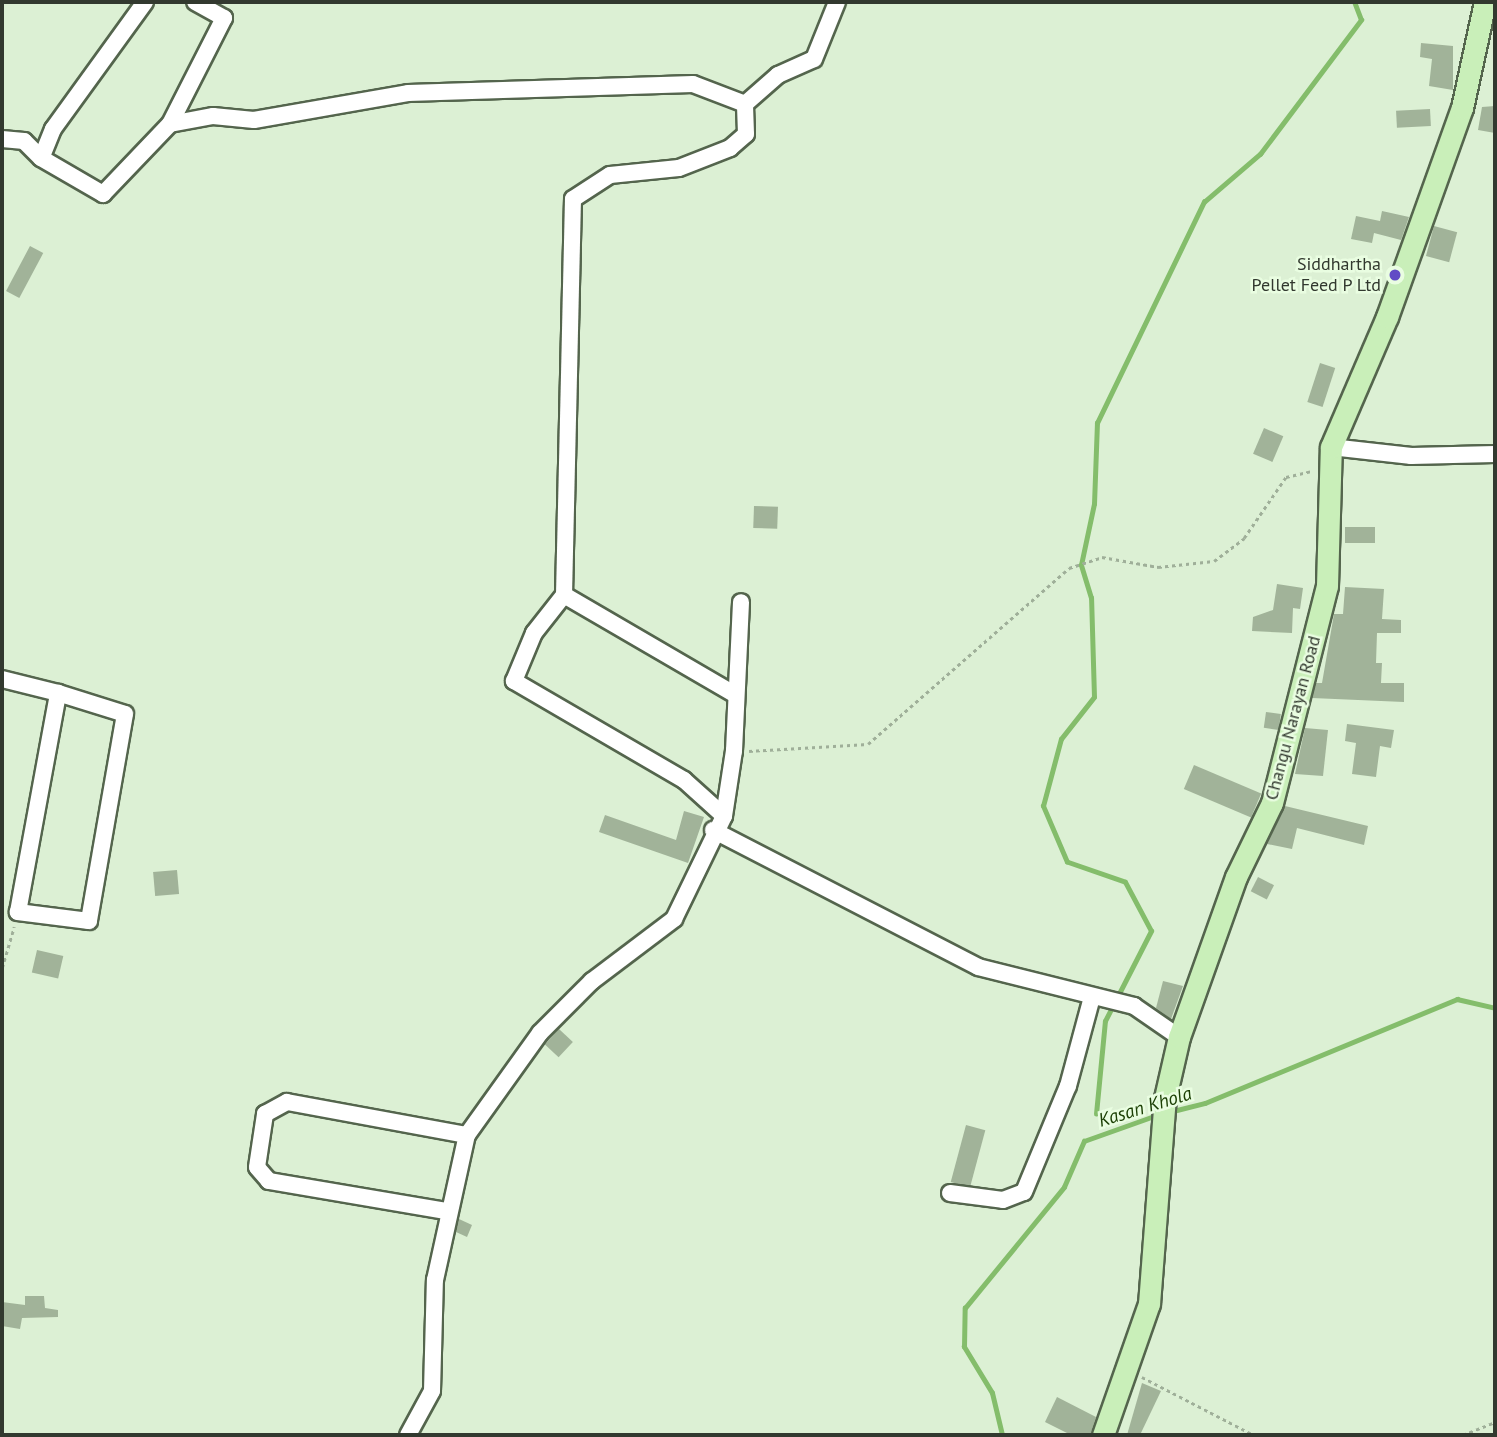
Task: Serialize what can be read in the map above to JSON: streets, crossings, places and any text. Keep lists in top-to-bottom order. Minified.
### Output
{"streets":{"main road":["Changu Narayan Road"]},"water":["Kasan Khola"],"places":["Siddhartha Pellet Feed P Ltd"]}
